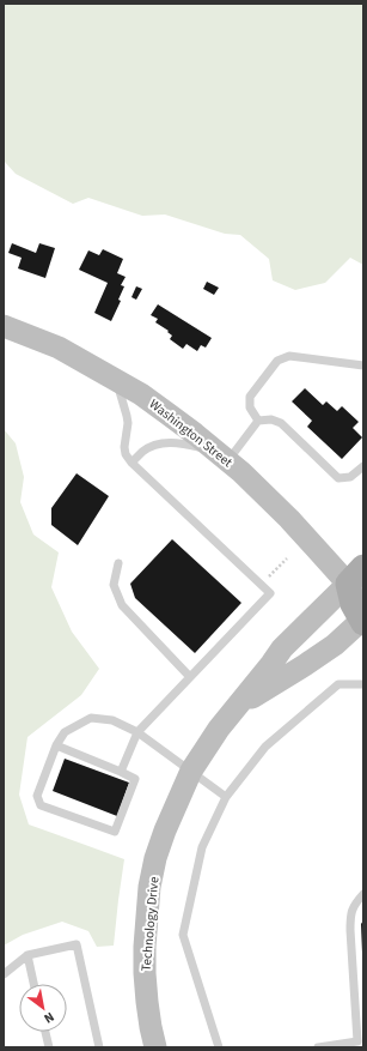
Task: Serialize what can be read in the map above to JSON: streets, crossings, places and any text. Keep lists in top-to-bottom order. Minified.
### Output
{"streets":{"main road":["Washington Street"],"street":["Technology Drive"]},"crossings":[["Washington Street","Technology Drive"]],"north":"bottom right"}
